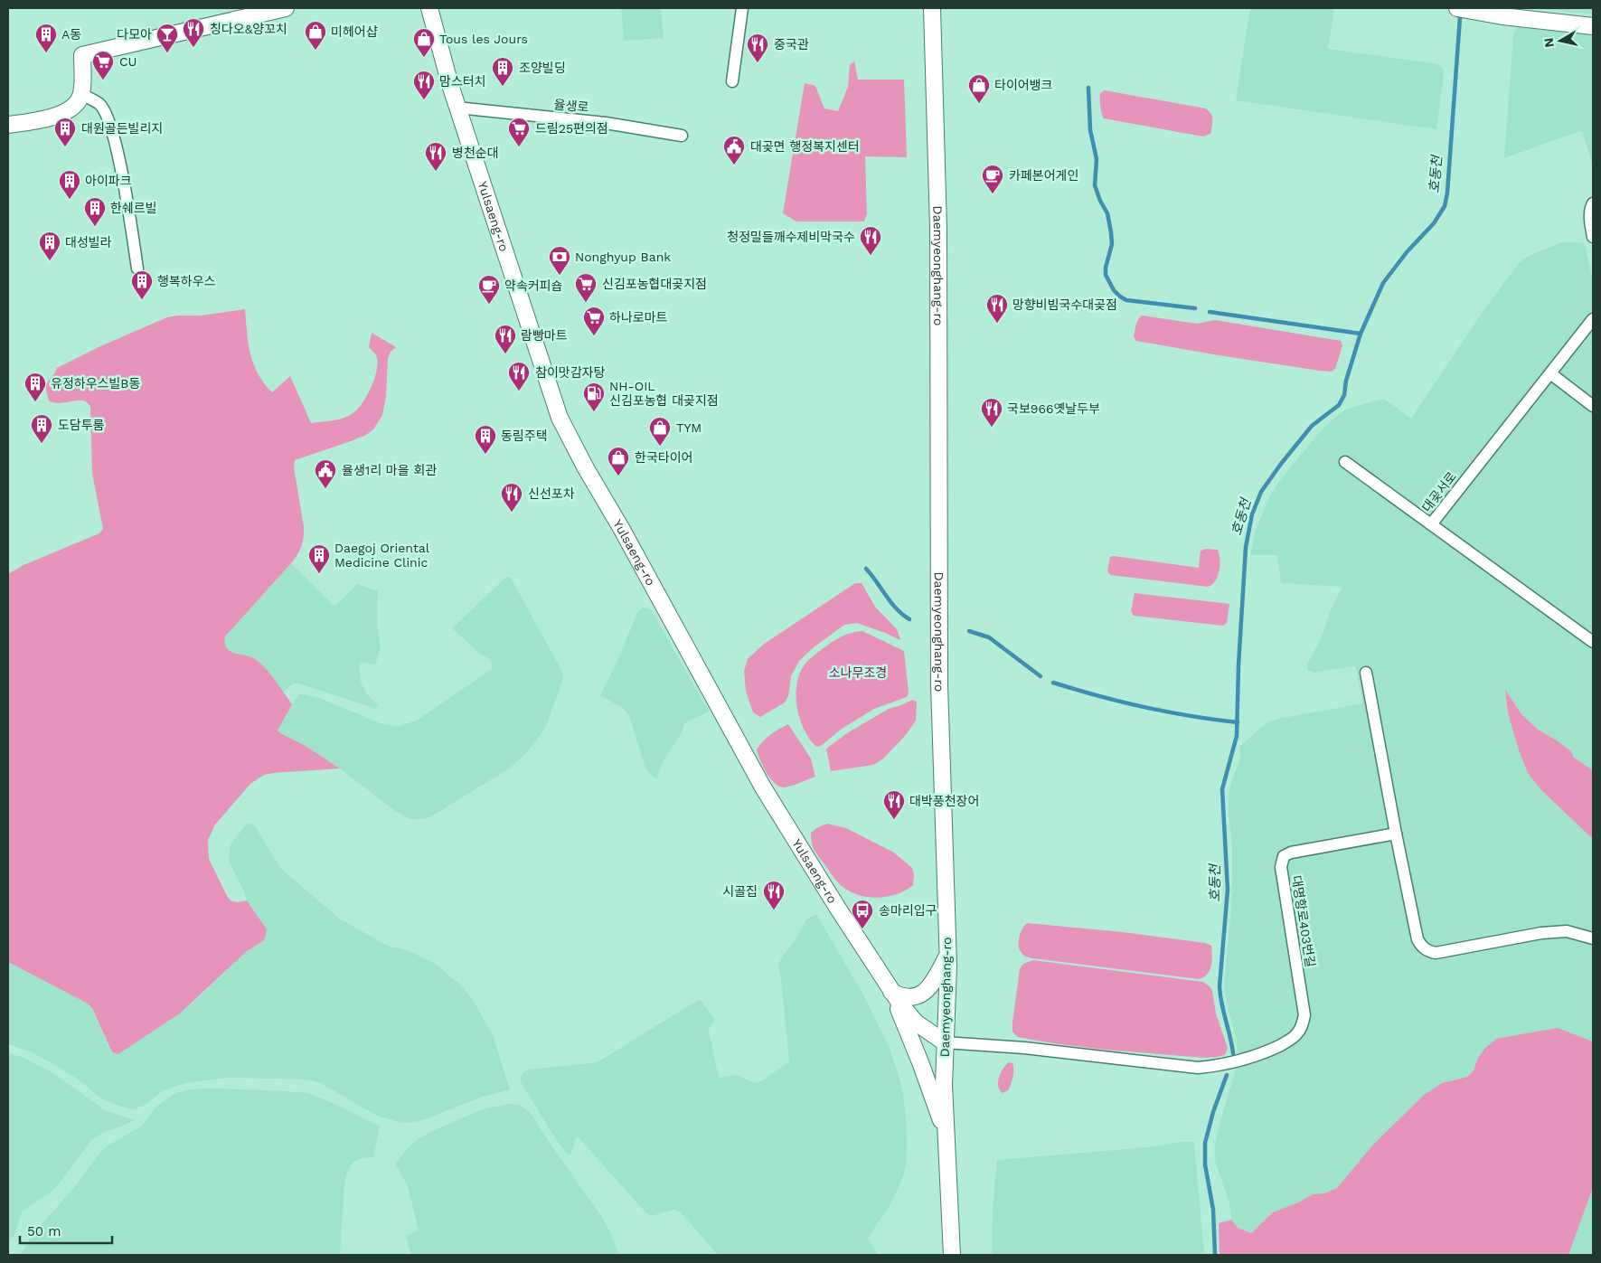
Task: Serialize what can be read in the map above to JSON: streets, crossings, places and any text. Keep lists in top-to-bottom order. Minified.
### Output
{"streets":{"street":["율생로","Yulsaeng-ro","Daemyeonghang-ro","대곶서로","대명항로403번길"]},"crossings":[["율생로","Yulsaeng-ro"],["Yulsaeng-ro","Daemyeonghang-ro"],["Yulsaeng-ro","대명항로403번길"],["Daemyeonghang-ro","대명항로403번길"]],"water":["호동천"],"parks":["소나무조경"],"places":{"restaurant":["칭다오&양꼬치","중국관","맘스터치","병천순대","청정밀들깨수제비막국수","망향비빔국수대곶점","람빵마트","참이맛감자탕","국보966옛날두부","신선포차","대박풍천장어","시골집"],"shop":["미헤어샵","Tous les Jours","타이어뱅크","TYM","한국타이어"],"building":["A동","조양빌딩","대원골든빌리지","아이파크","한쉐르빌","대성빌라","행복하우스","유정하우스빌B동","도담투룸","동림주택","Daegoj Oriental Medicine Clinic"],"bar":["다모아"],"supermarket":["CU","드림25편의점","신김포농협대곶지점","하나로마트"],"public building":["대곶면 행정복지센터","율생1리 마을 회관"],"cafe":["카페본어게인","약속커피숍"],"bank":["Nonghyup Bank"],"fuel station":["NH-OIL 신김포농협 대곶지점"],"bus stop":["송마리입구"]},"scale_bar":"50 m","north":"left"}
